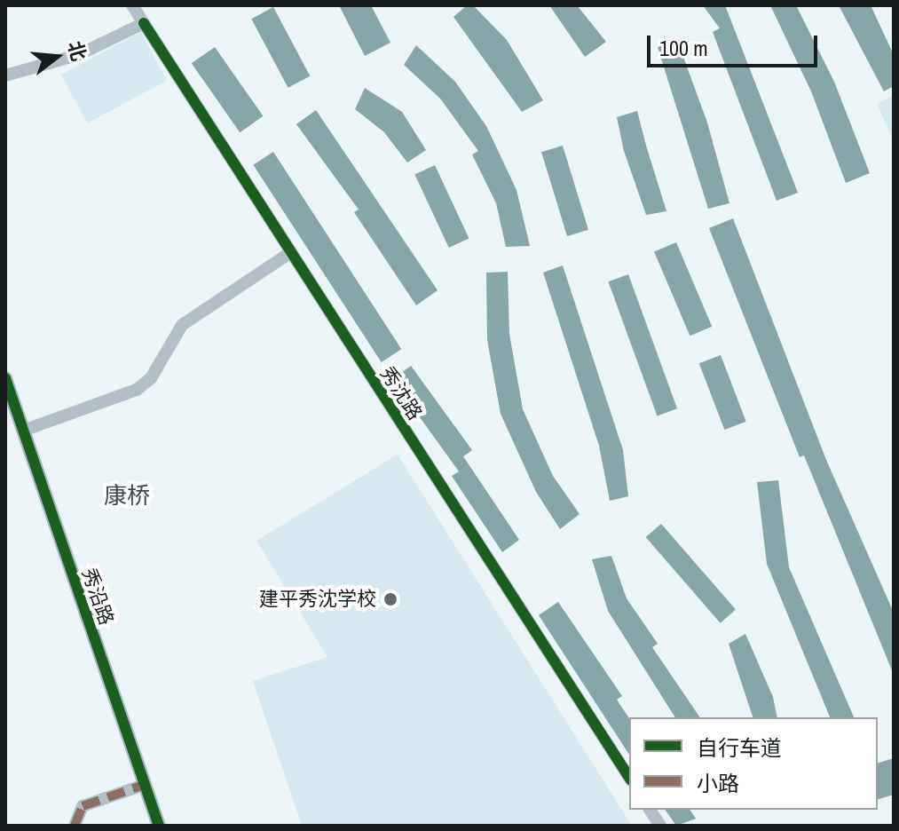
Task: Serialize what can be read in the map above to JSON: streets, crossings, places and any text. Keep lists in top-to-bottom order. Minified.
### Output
{"streets":{"main road":["秀沿路"],"street":["秀沈路"]},"districts":["康桥"],"places":["建平秀沈学校"],"legend":["自行车道","小路"],"scale_bar":"100 m","north":"right"}
